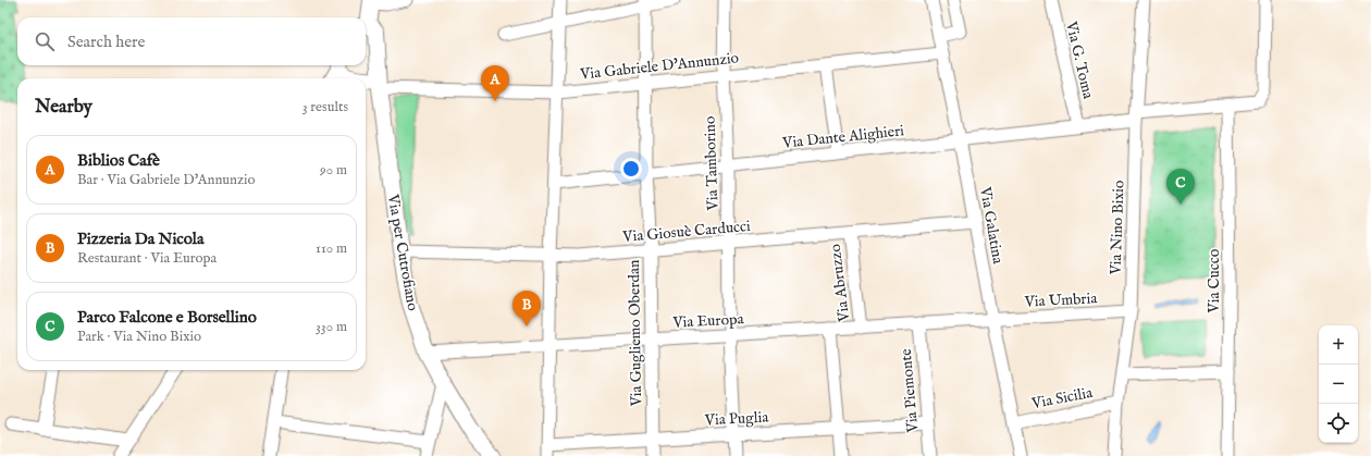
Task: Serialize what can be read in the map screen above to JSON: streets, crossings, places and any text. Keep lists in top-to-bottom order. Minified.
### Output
{"streets":{"main road":["Via per Cutrofiano"],"street":["Via G. Toma","Via Gabriele D'Annunzio","Via Dante Alighieri","Via Tamborino","Via Galatina","Via Nino Bixio","Via Giosuè Carducci","Via Cucco","Via Abruzzo","Via Umbria","Via Europa","Via Gugliemo Oberdan","Via Piemonte","Via Sicilia","Via Puglia"]},"crossings":[["Via G. Toma","Via Dante Alighieri"],["Via Gabriele D'Annunzio","Via Tamborino"],["Via Gabriele D'Annunzio","Via Galatina"],["Via Gabriele D'Annunzio","Via per Cutrofiano"],["Via Gabriele D'Annunzio","Via Gugliemo Oberdan"],["Via Dante Alighieri","Via Tamborino"],["Via Dante Alighieri","Via Galatina"],["Via Dante Alighieri","Via Nino Bixio"],["Via Dante Alighieri","Via Cucco"],["Via Dante Alighieri","Via Gugliemo Oberdan"],["Via Tamborino","Via Giosuè Carducci"],["Via Tamborino","Via Europa"],["Via Tamborino","Via Puglia"],["Via Galatina","Via Giosuè Carducci"],["Via Galatina","Via Umbria"],["Via Galatina","Via Europa"],["Via Galatina","Via Sicilia"],["Via Nino Bixio","Via Umbria"],["Via Nino Bixio","Via Sicilia"],["Via Giosuè Carducci","Via per Cutrofiano"],["Via Giosuè Carducci","Via Abruzzo"],["Via Giosuè Carducci","Via Gugliemo Oberdan"],["Via per Cutrofiano","Via Europa"],["Via Abruzzo","Via Europa"],["Via Umbria","Via Europa"],["Via Europa","Via Gugliemo Oberdan"],["Via Europa","Via Piemonte"],["Via Gugliemo Oberdan","Via Puglia"],["Via Piemonte","Via Puglia"]],"page":{"search":"Search here","pins":["A","C","B"],"heading":["Nearby","3 results"],"list":[{"mark":"A","name":"Biblios Cafè","note":"Bar · Via Gabriele D'Annunzio","value":"90 m"},{"mark":"B","name":"Pizzeria Da Nicola","note":"Restaurant · Via Europa","value":"110 m"},{"mark":"C","name":"Parco Falcone e Borsellino","note":"Park · Via Nino Bixio","value":"330 m"}],"map_buttons":["+","−"]}}
